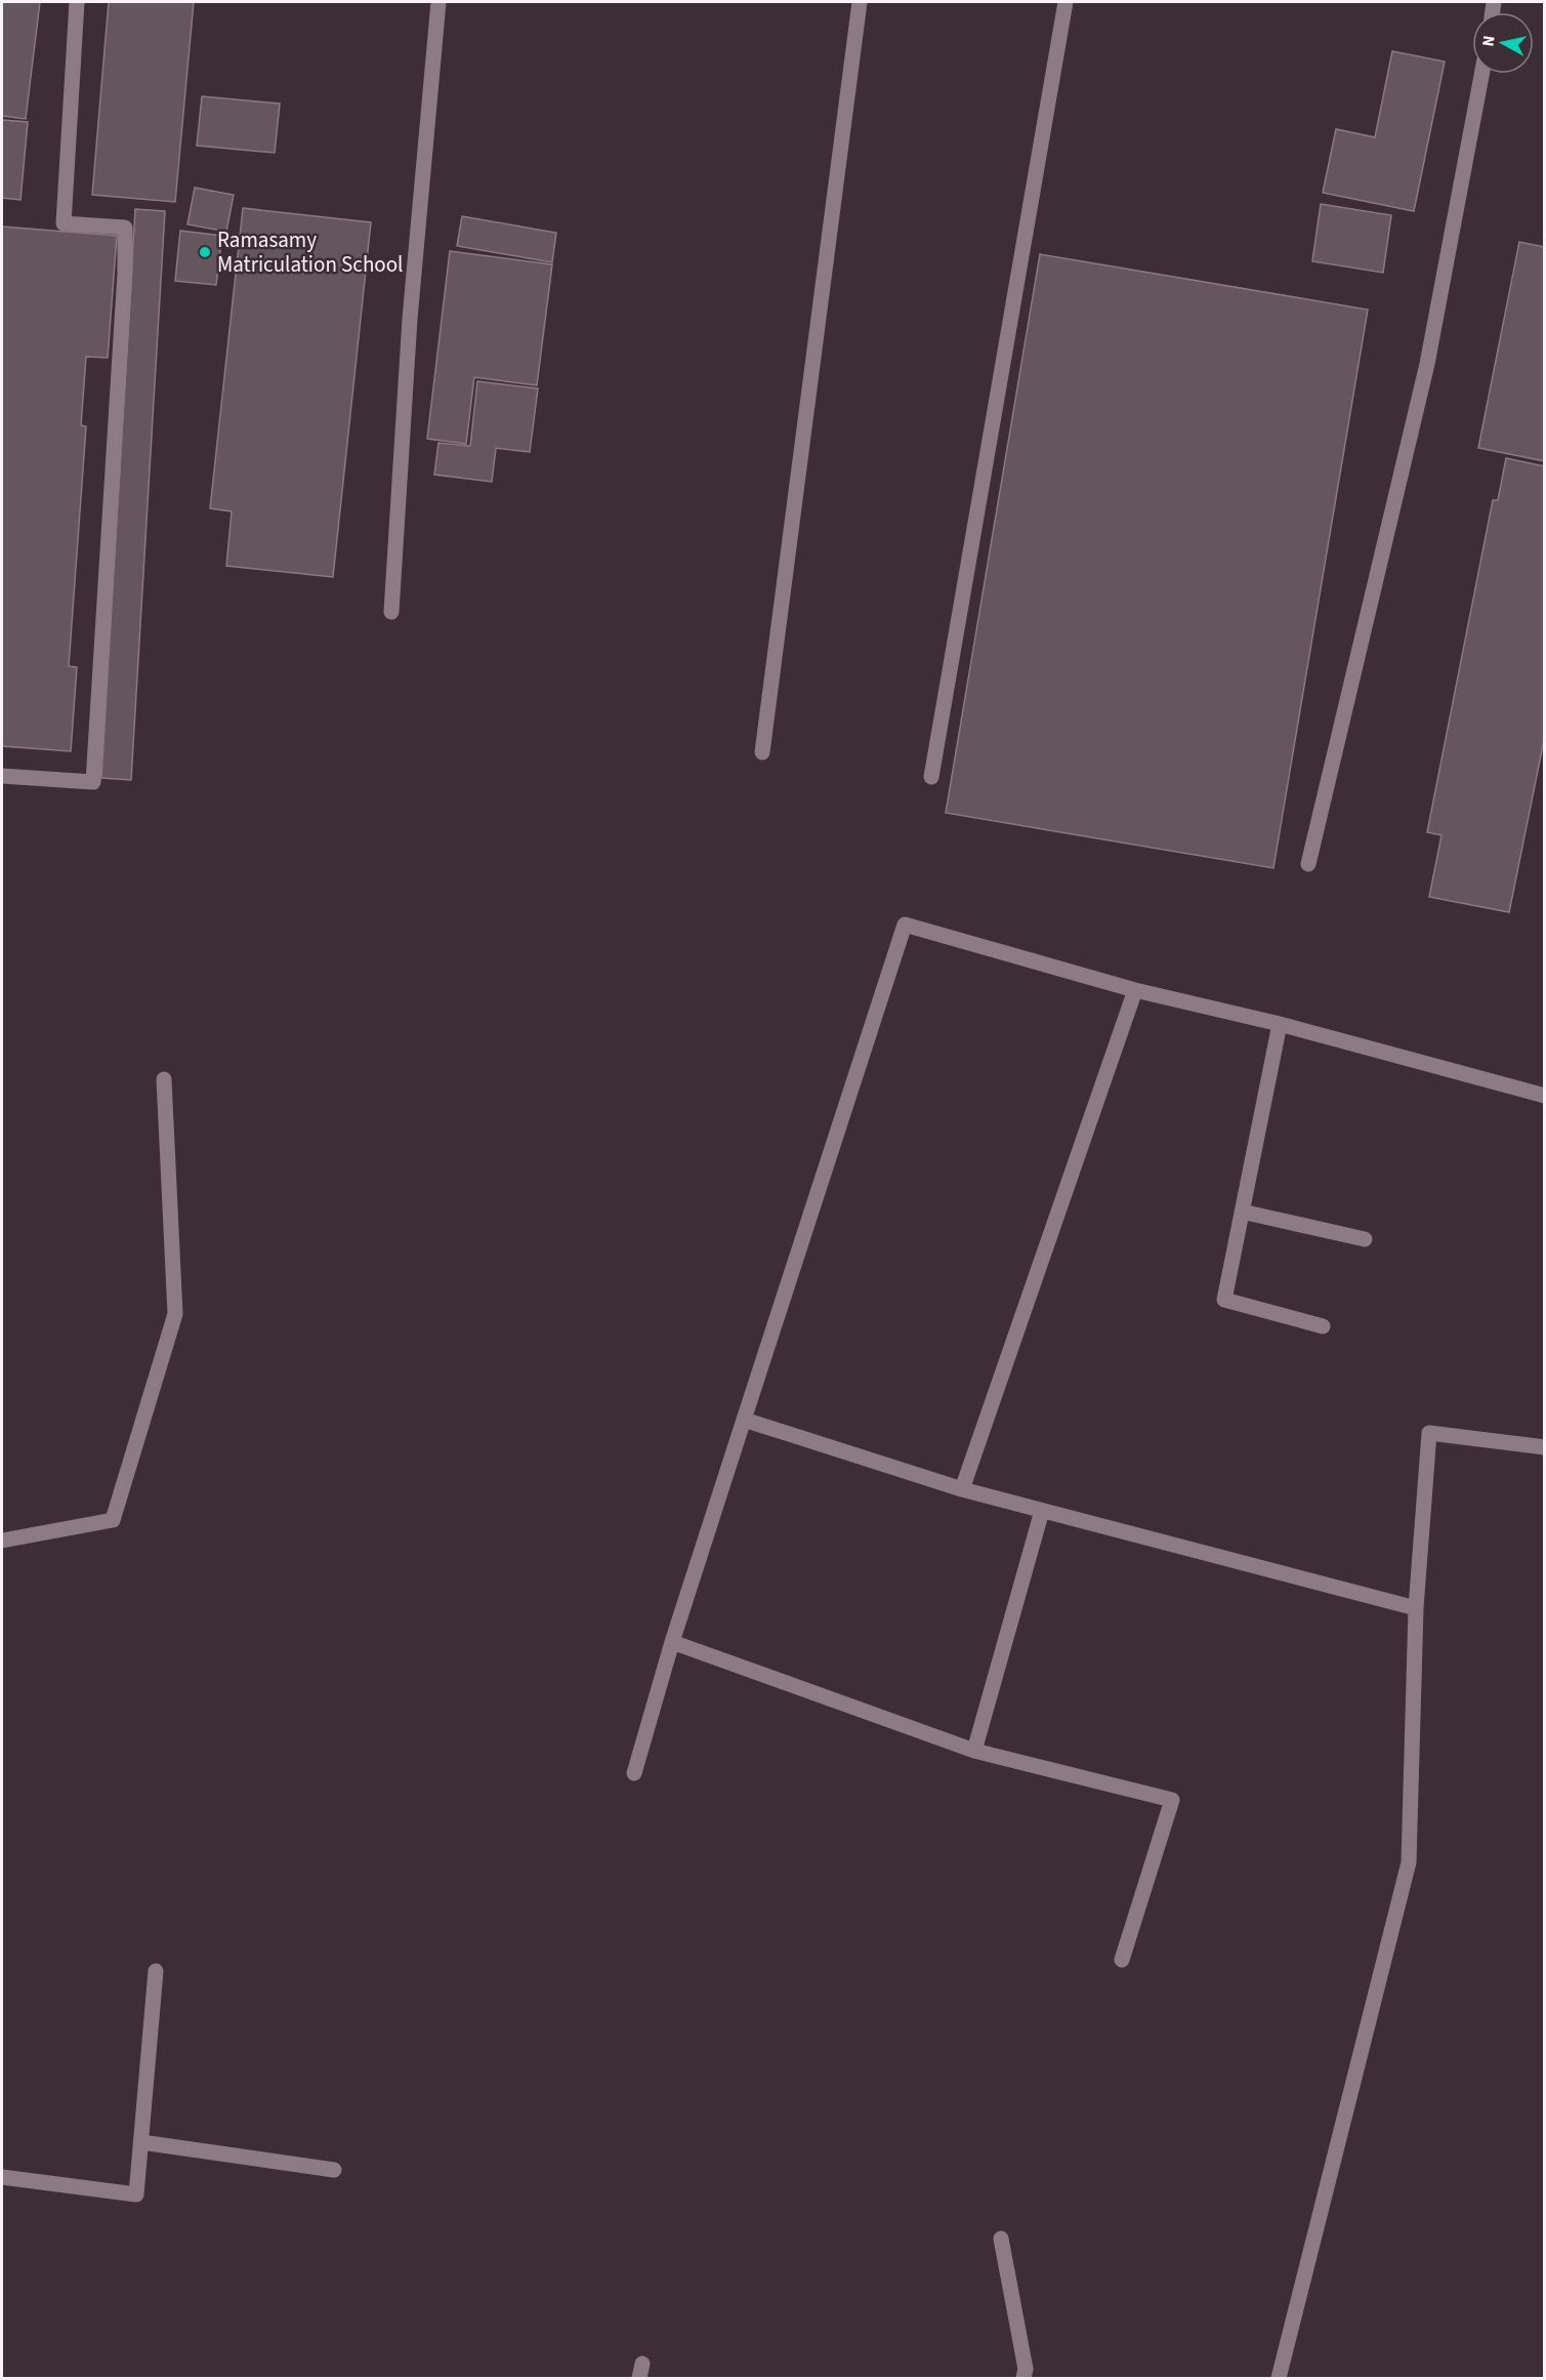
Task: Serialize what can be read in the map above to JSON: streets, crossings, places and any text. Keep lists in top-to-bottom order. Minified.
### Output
{"places":["Ramasamy Matriculation School"],"north":"left"}
